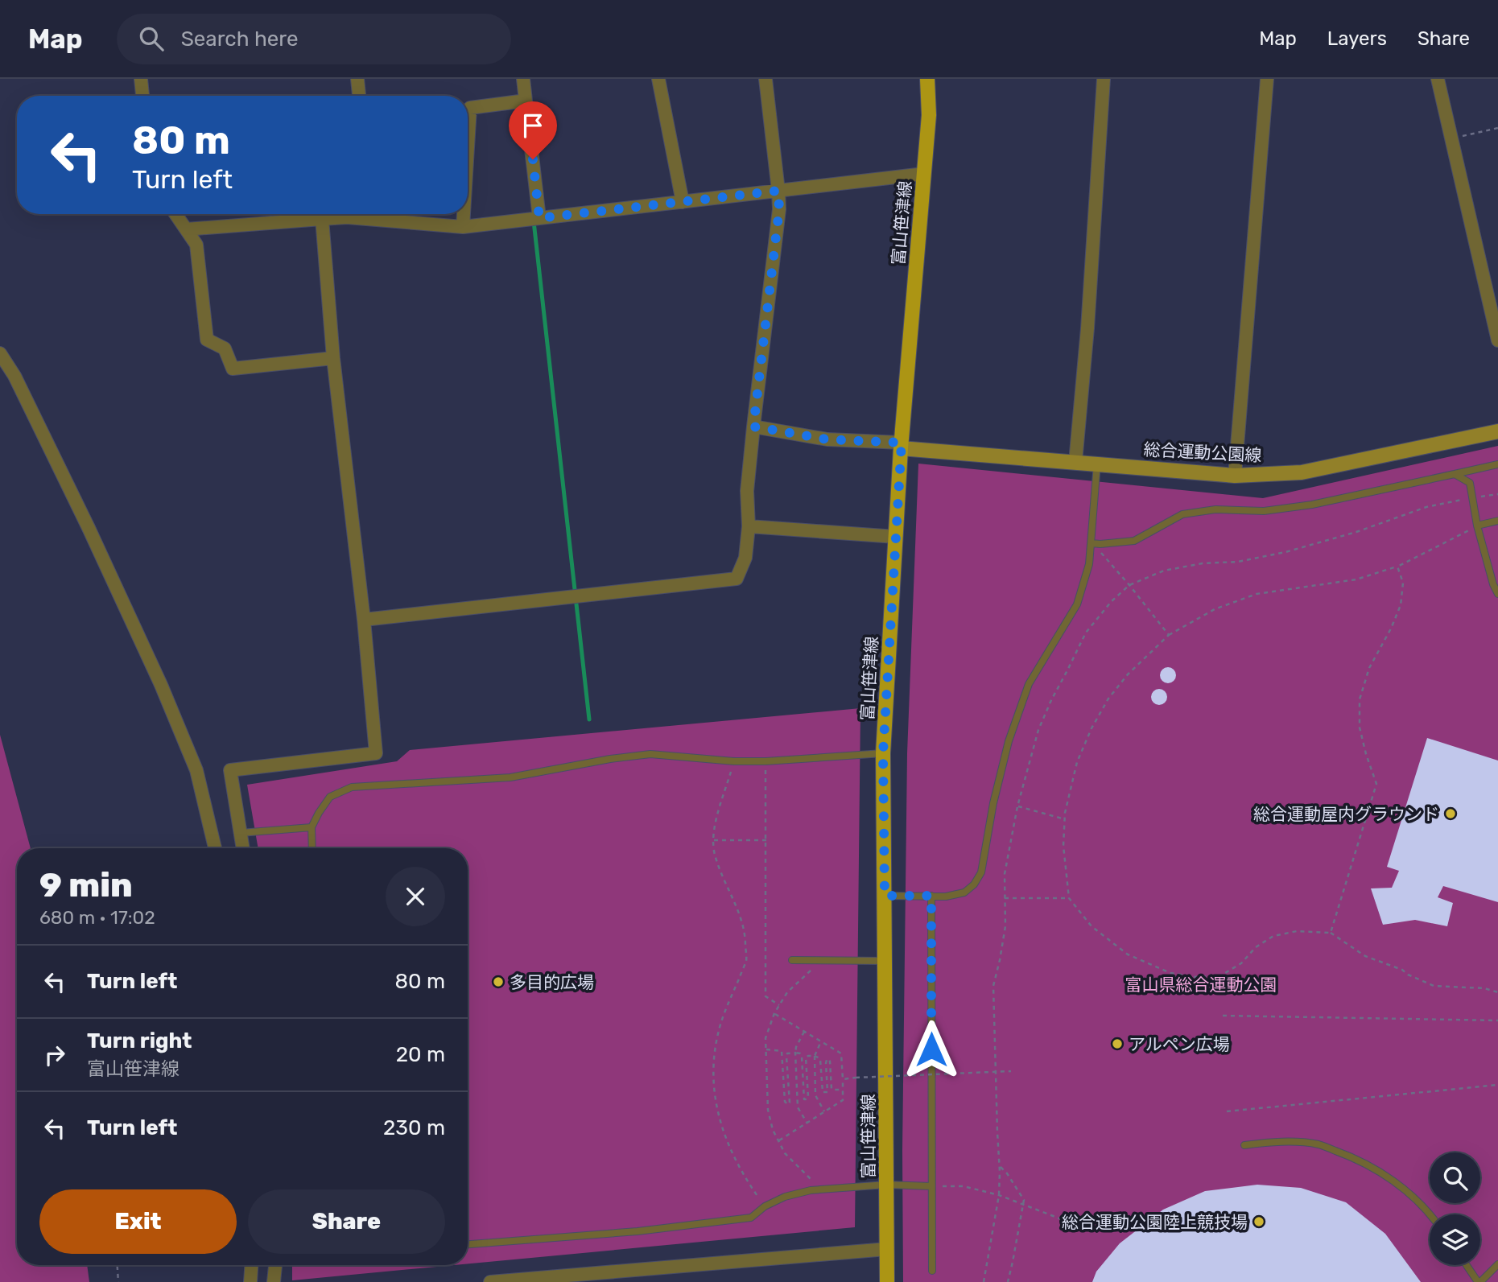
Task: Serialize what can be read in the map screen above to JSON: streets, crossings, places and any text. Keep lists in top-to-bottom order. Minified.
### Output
{"streets":{"main road":["富山笹津線","総合運動公園線"]},"crossings":[["富山笹津線","総合運動公園線"]],"parks":["富山県総合運動公園"],"places":["総合運動屋内グラウンド","多目的広場","アルペン広場","総合運動公園陸上競技場"],"page":{"header":"Map","search":"Search here","nav":["Map","Layers","Share"],"turn":["80 m","Turn left"],"heading":["9 min","680 m · 17:02"],"list":[{"name":"Turn left","value":"80 m"},{"name":"Turn right","note":"富山笹津線","value":"20 m"},{"name":"Turn left","value":"230 m"}],"buttons":["Exit","Share"]}}
